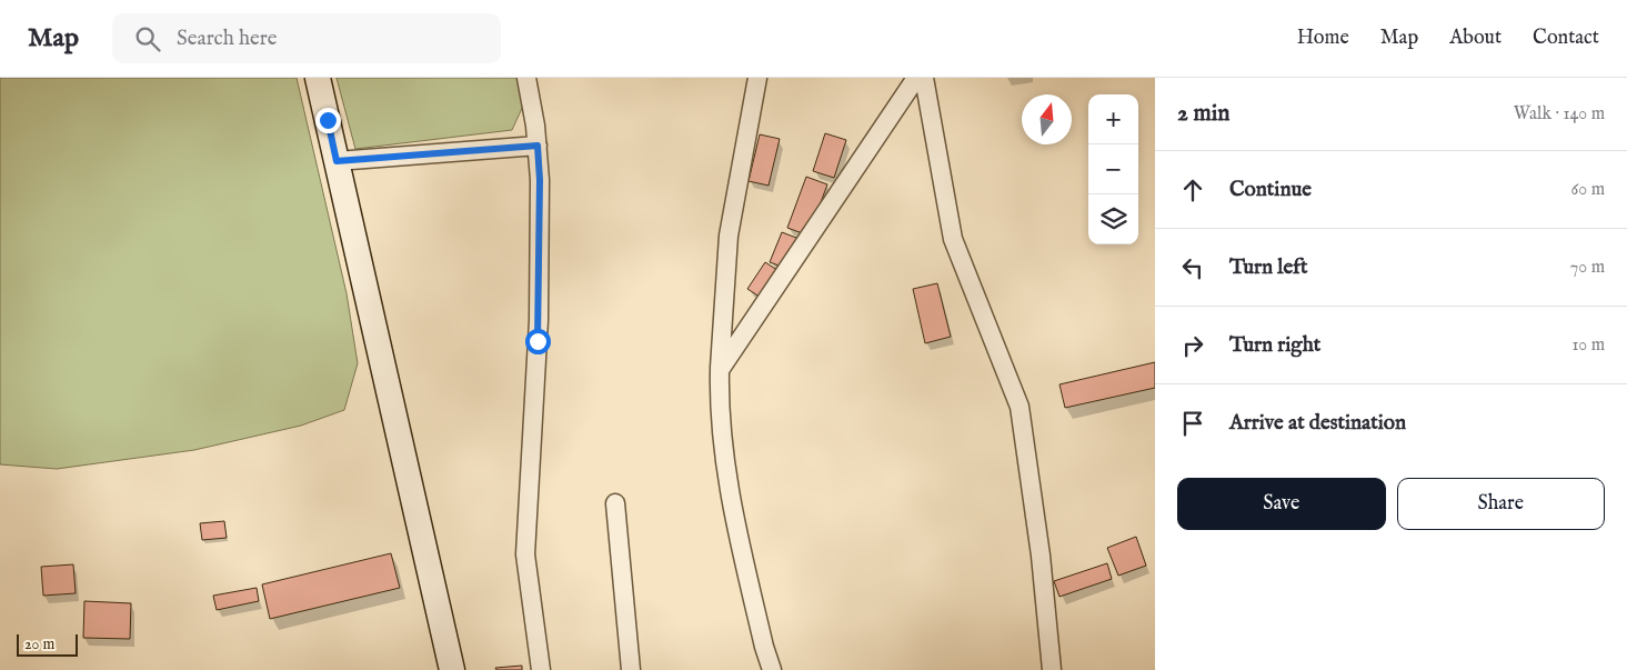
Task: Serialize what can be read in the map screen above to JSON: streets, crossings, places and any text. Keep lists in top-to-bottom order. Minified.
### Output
{"scale_bar":"20 m","north":"top","page":{"header":"Map","search":"Search here","nav":["Home","Map","About","Contact"],"heading":["2 min","Walk · 140 m"],"map_buttons":["+","−"],"list":[["Continue","60 m"],["Turn left","70 m"],["Turn right","10 m"],"Arrive at destination"],"buttons":["Save","Share"],"scale":"20 m"}}
